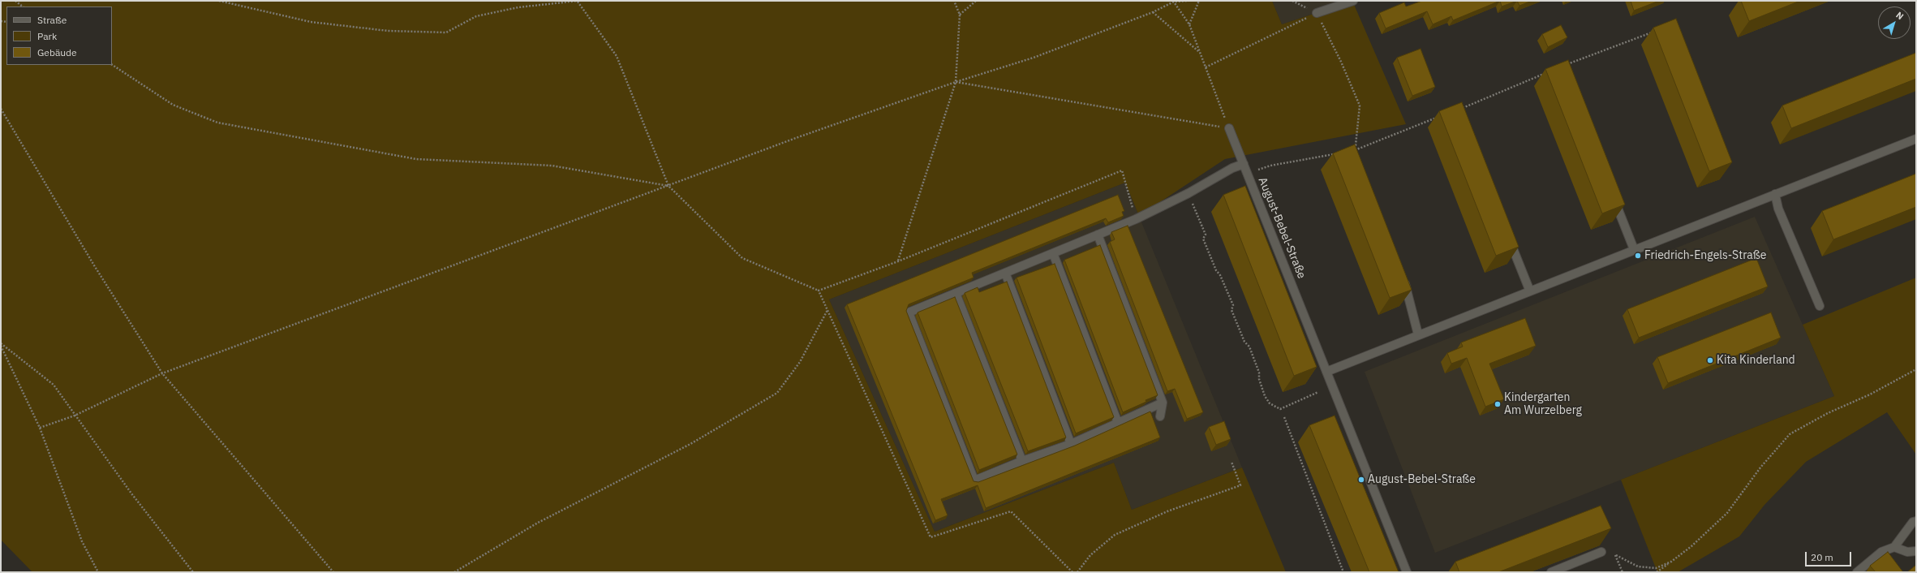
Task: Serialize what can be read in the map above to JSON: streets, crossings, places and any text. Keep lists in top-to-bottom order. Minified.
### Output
{"streets":{"street":["August-Bebel-Straße"]},"places":["Friedrich-Engels-Straße","Kita Kinderland","Kindergarten Am Wurzelberg","August-Bebel-Straße"],"legend":["Straße","Park","Gebäude"],"scale_bar":"20 m","north":"top right"}
